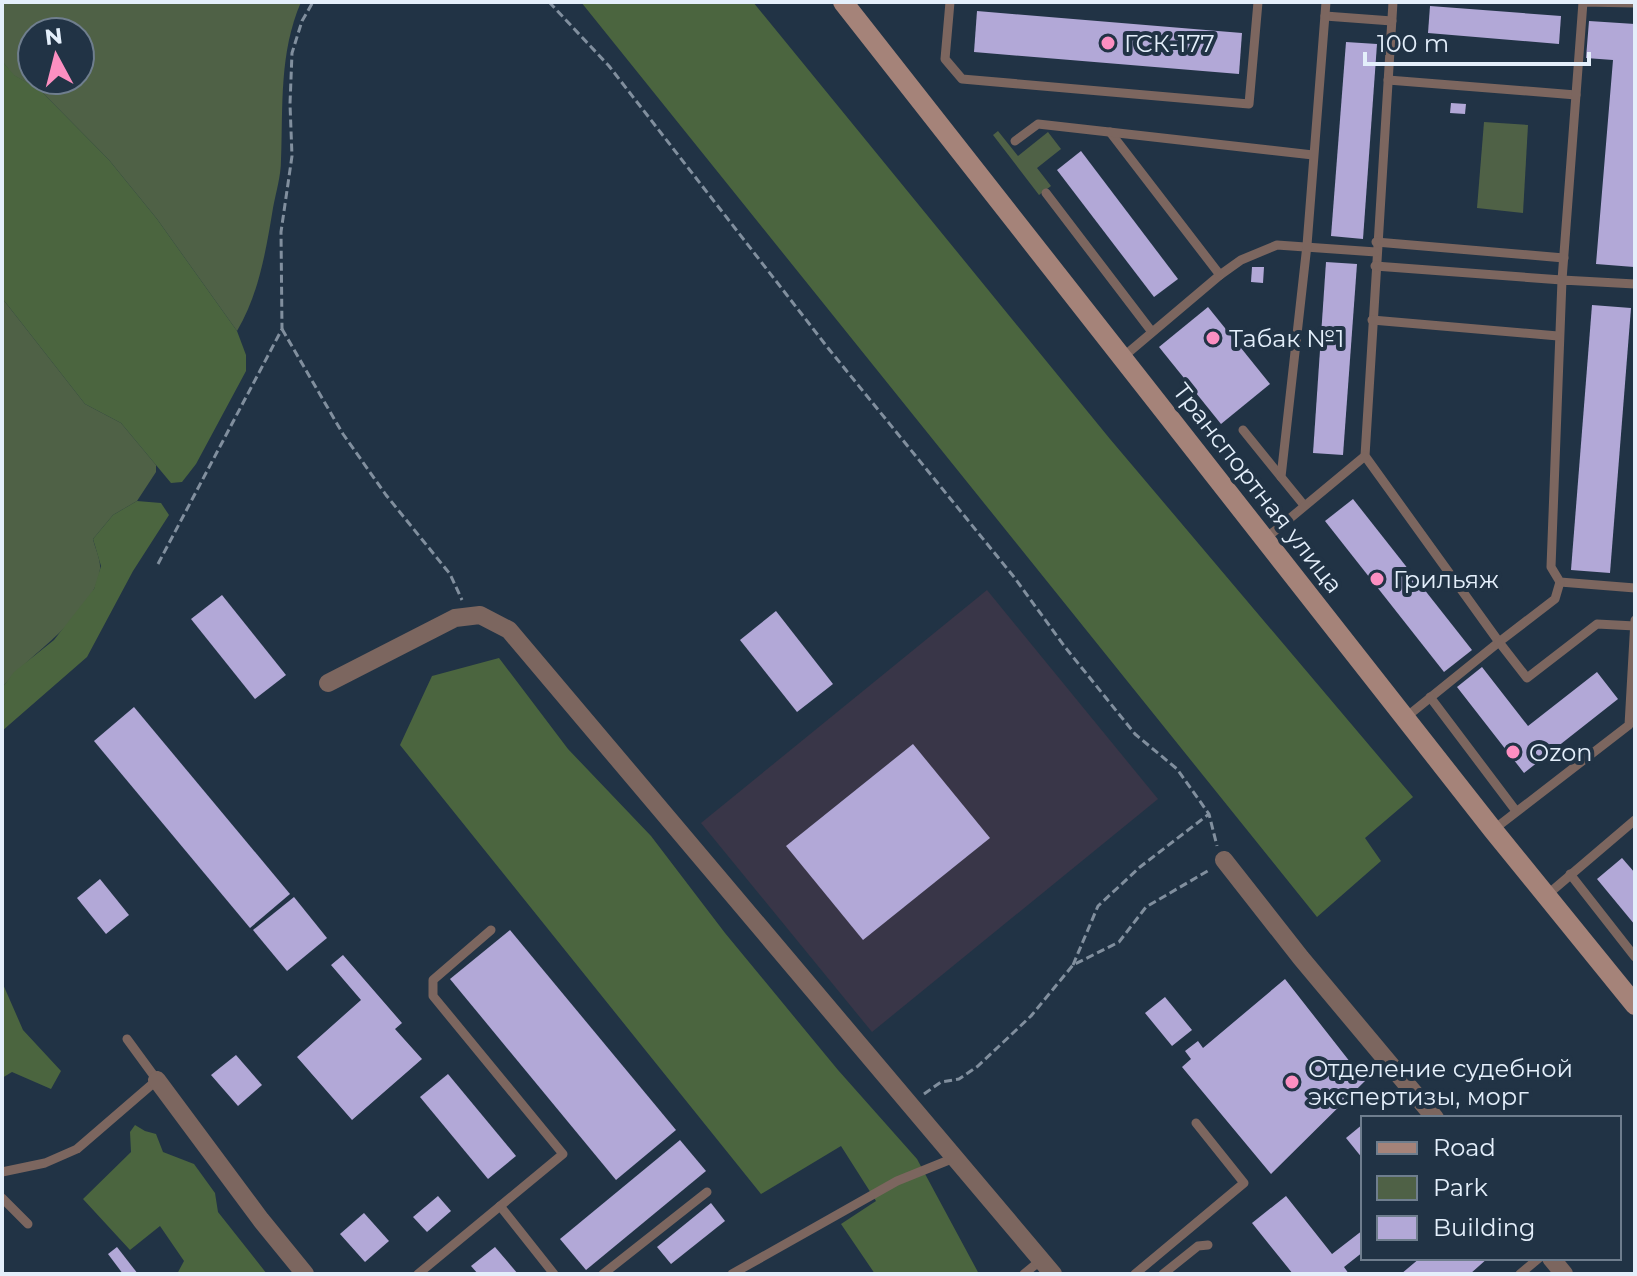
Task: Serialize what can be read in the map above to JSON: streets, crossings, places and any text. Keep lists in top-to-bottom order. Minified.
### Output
{"streets":{"street":["Транспортная улица"]},"places":["ГСК-177","Табак №1","Грильяж","Ozon","Отделение судебной экспертизы, морг"],"legend":["Road","Park","Building"],"scale_bar":"100 m","north":"top"}
